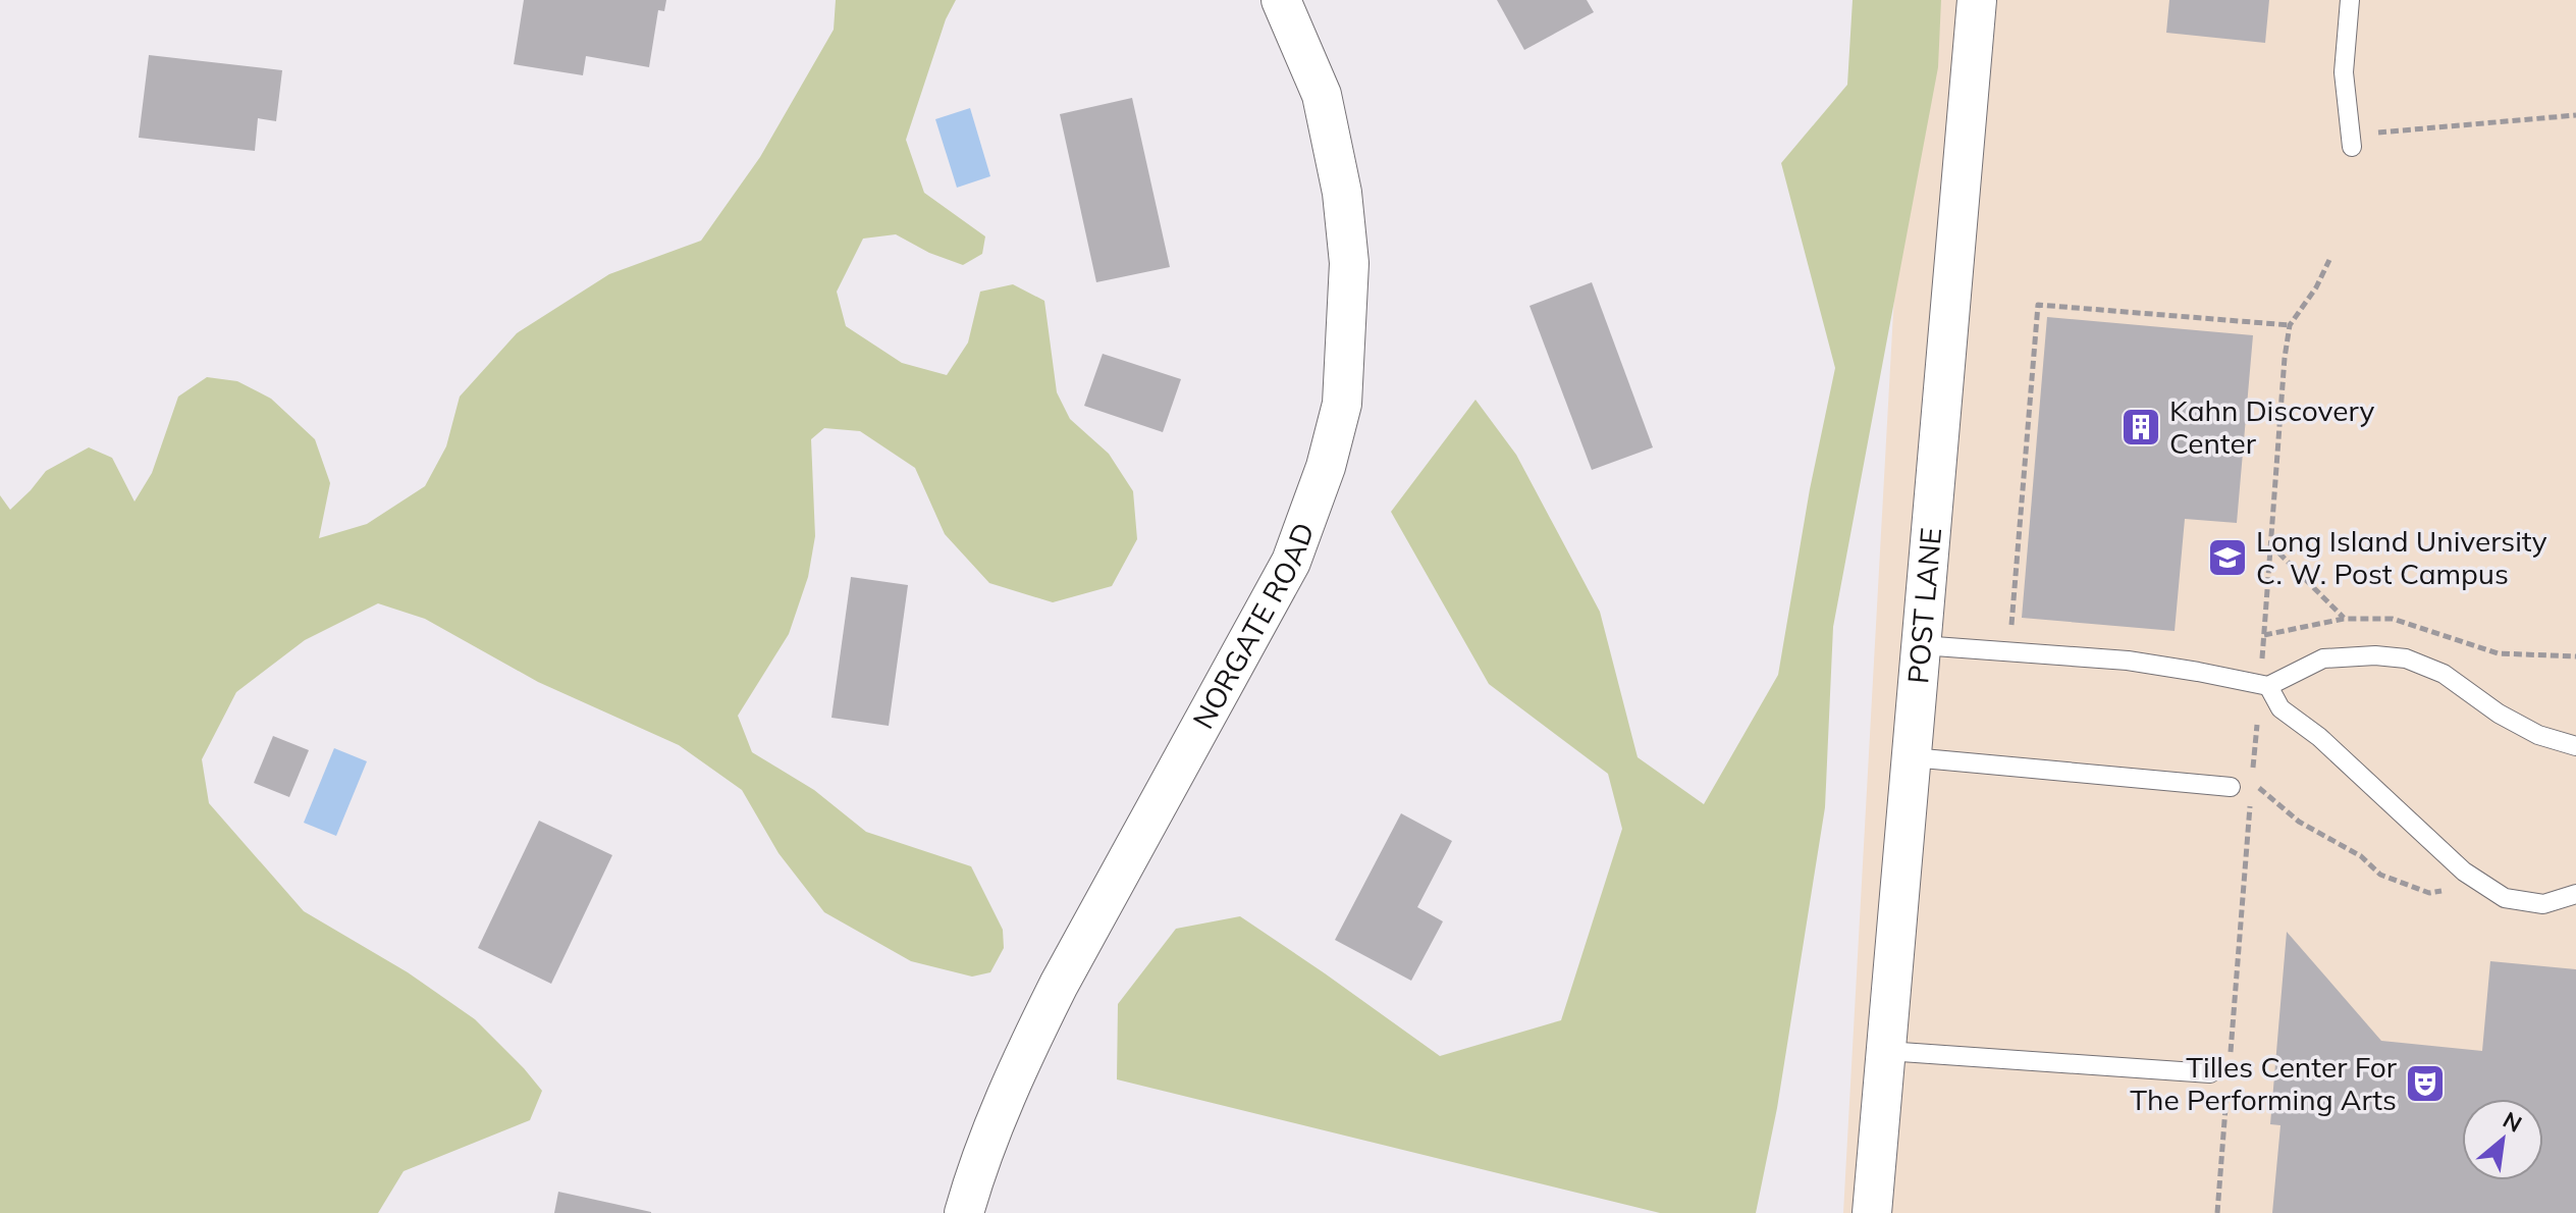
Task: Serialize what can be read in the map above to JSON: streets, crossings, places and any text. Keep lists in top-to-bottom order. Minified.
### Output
{"streets":{"street":["POST LANE","NORGATE ROAD"]},"places":{"building":["Kahn Discovery Center"],"school or university":["Long Island University C. W. Post Campus"],"theatre":["Tilles Center For The Performing Arts"]},"north":"top right"}
